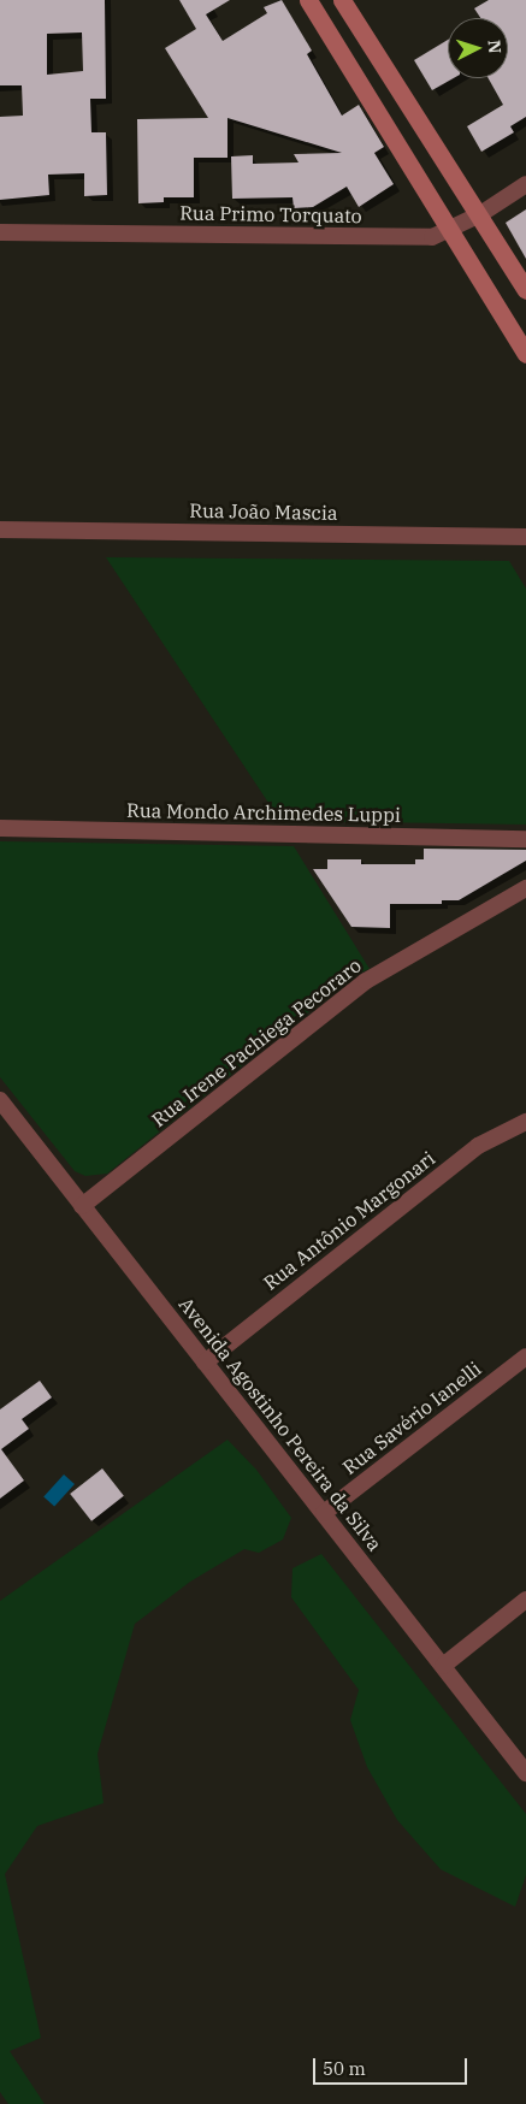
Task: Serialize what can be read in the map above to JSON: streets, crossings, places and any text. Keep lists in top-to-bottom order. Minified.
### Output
{"streets":{"street":["Rua Primo Torquato","Rua João Mascia","Rua Mondo Archimedes Luppi","Rua Irene Pachiega Pecoraro","Rua Antônio Margonari","Rua Savério Ianelli","Avenida Agostinho Pereira da Silva"]},"crossings":[["Rua Irene Pachiega Pecoraro","Avenida Agostinho Pereira da Silva"],["Rua Antônio Margonari","Avenida Agostinho Pereira da Silva"],["Rua Savério Ianelli","Avenida Agostinho Pereira da Silva"]],"scale_bar":"50 m","north":"right"}
